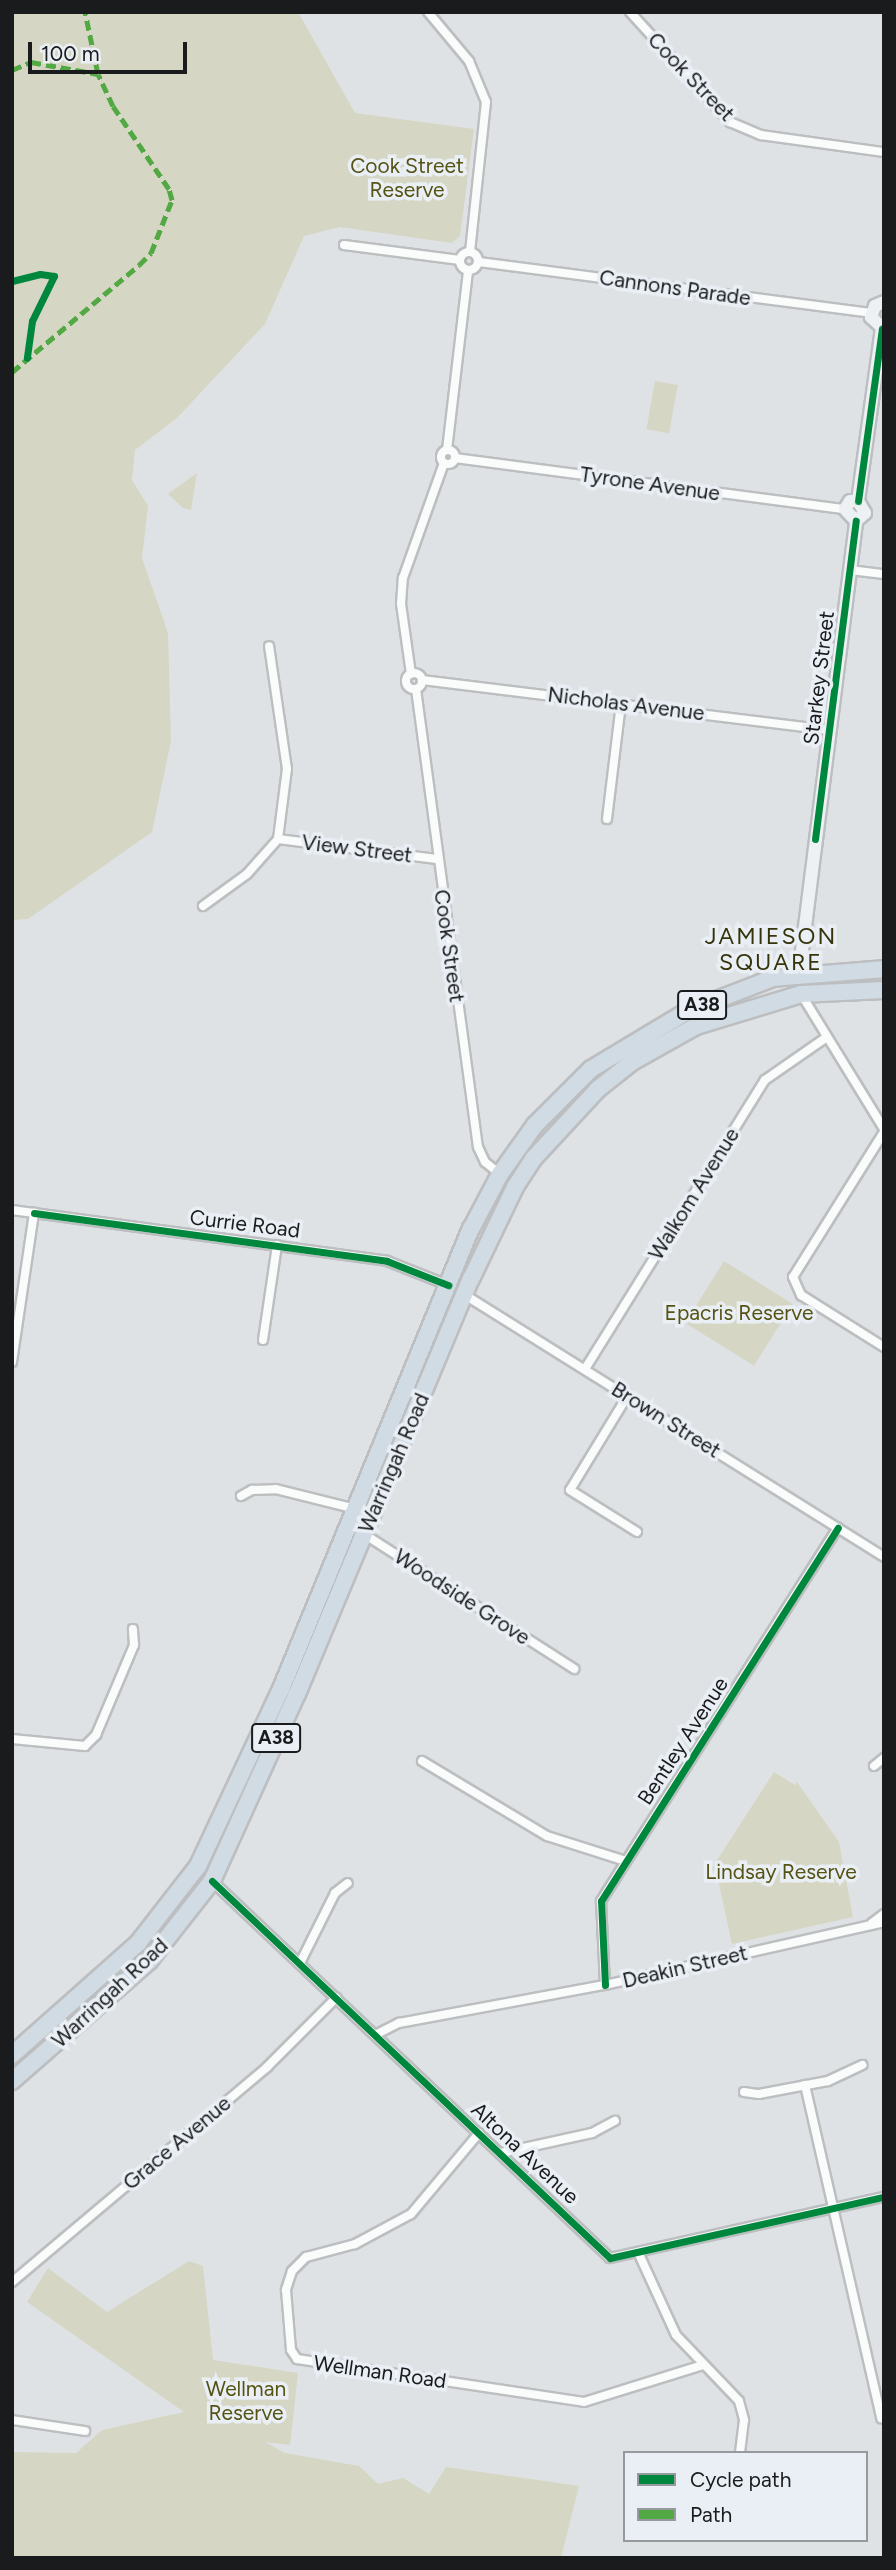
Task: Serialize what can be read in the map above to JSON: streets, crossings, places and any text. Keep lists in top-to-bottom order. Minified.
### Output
{"streets":{"highway":["Cook Street","Starkey Street","A38","Brown Street","Warringah Road","Woodside Grove","Altona Avenue"],"street":["Cannons Parade","Tyrone Avenue","Nicholas Avenue","View Street","Walkom Avenue","Currie Road","Bentley Avenue","Deakin Street","Grace Avenue","Wellman Road"]},"crossings":[["Cook Street","View Street"],["Cook Street","Warringah Road"],["Starkey Street","Nicholas Avenue"],["Starkey Street","Warringah Road"],["Walkom Avenue","Brown Street"],["Currie Road","Brown Street"],["Currie Road","Warringah Road"],["Brown Street","Warringah Road"],["Brown Street","Bentley Avenue"],["Warringah Road","Woodside Grove"],["Warringah Road","Altona Avenue"],["Bentley Avenue","Deakin Street"],["Deakin Street","Altona Avenue"],["Grace Avenue","Altona Avenue"],["Altona Avenue","Wellman Road"]],"districts":["JAMIESON SQUARE"],"parks":["Cook Street Reserve","Epacris Reserve","Lindsay Reserve","Wellman Reserve"],"legend":["Cycle path","Path"],"scale_bar":"100 m"}
